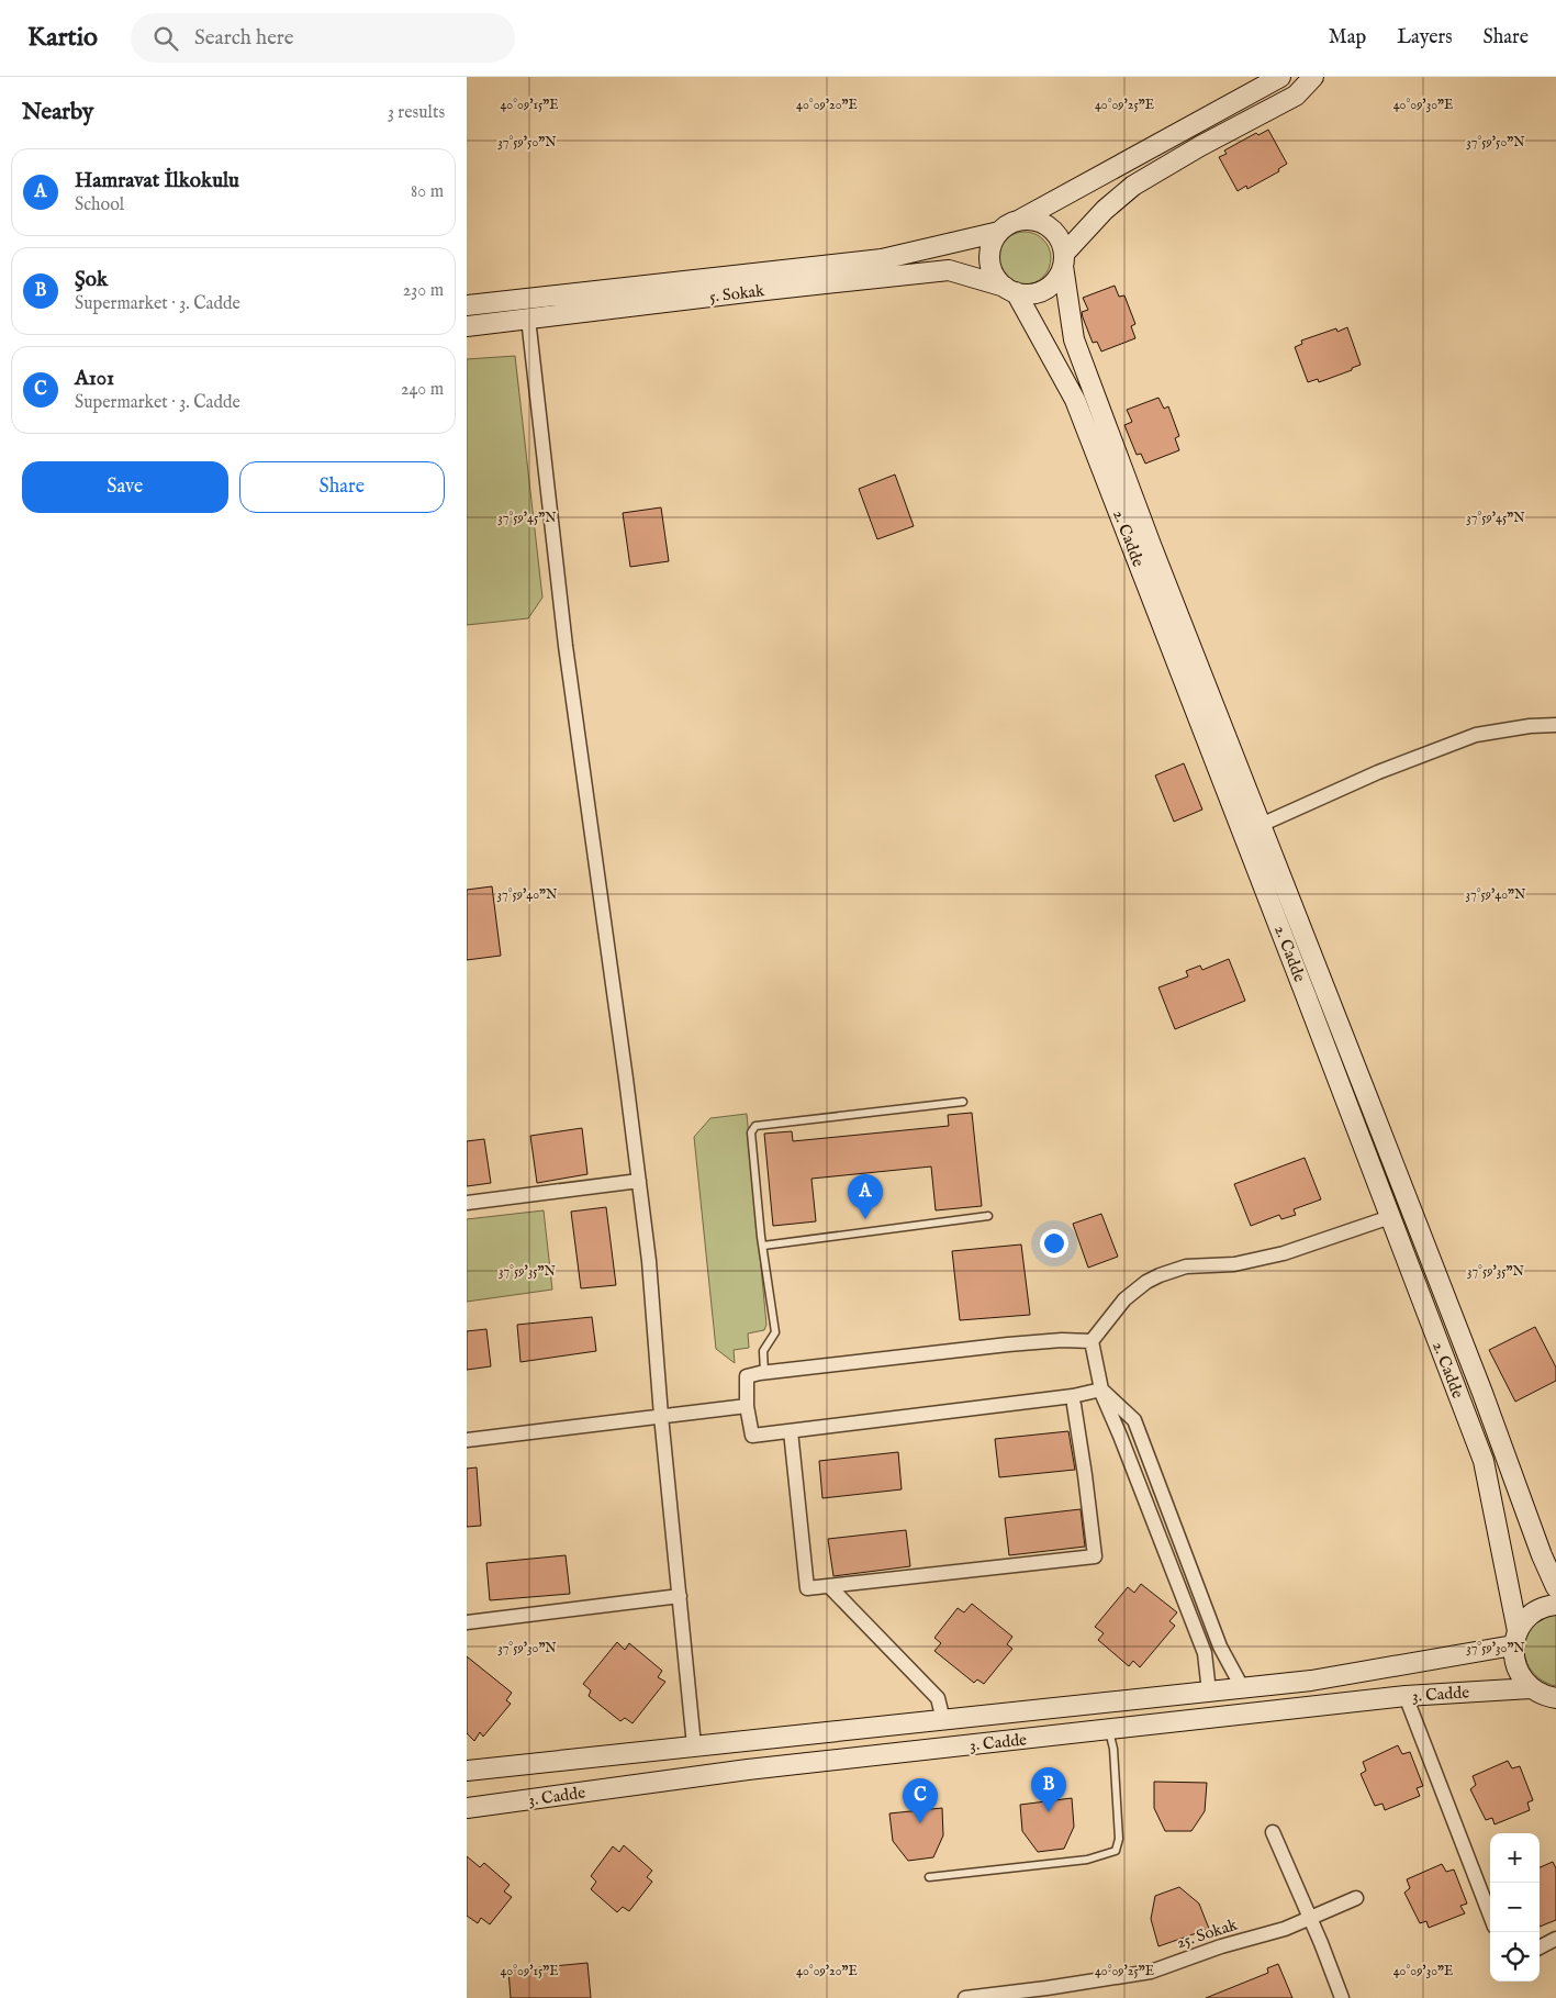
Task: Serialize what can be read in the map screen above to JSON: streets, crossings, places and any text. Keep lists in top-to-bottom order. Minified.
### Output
{"streets":{"main road":["5. Sokak","2. Cadde","3. Cadde"],"street":["25. Sokak"]},"crossings":[["5. Sokak","2. Cadde"],["2. Cadde","3. Cadde"]],"page":{"header":"Kartio","search":"Search here","nav":["Map","Layers","Share"],"heading":["Nearby","3 results"],"list":[{"mark":"A","name":"Hamravat İlkokulu","note":"School","value":"80 m"},{"mark":"B","name":"Şok","note":"Supermarket · 3. Cadde","value":"230 m"},{"mark":"C","name":"A101","note":"Supermarket · 3. Cadde","value":"240 m"}],"buttons":["Save","Share"],"pins":["A","B","C"],"map_buttons":["+","−"]},"coordinates":["40°09'15\"E","40°09'20\"E","40°09'25\"E","40°09'30\"E","37°59'50\"N","37°59'45\"N","37°59'40\"N","37°59'35\"N","37°59'30\"N"]}
